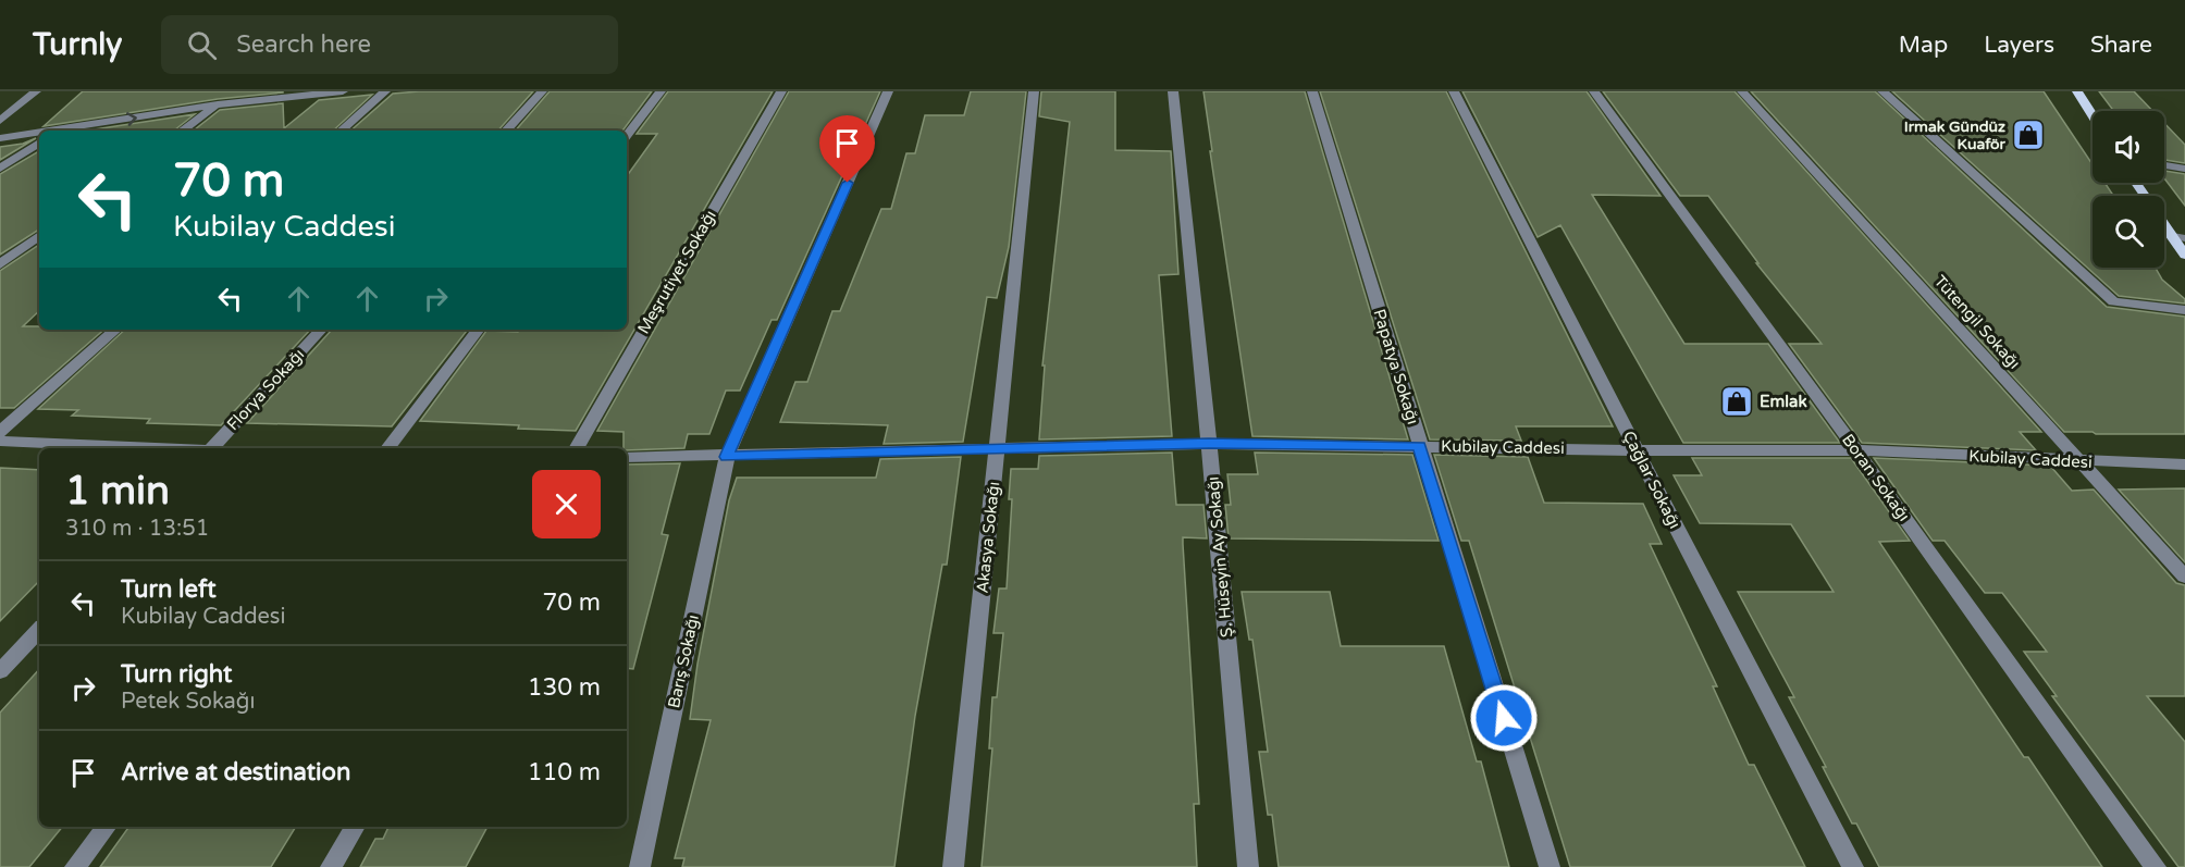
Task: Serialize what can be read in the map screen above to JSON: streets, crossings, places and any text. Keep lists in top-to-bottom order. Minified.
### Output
{"streets":{"street":["Meşrutiyet Sokağı","Tütengil Sokağı","Papatya Sokağı","Florya Sokağı","Kubilay Caddesi","Boran Sokağı","Çağlar Sokağı","Akasya Sokağı","Ş. Hüseyin Ay Sokağı","Barış Sokağı"]},"crossings":[["Tütengil Sokağı","Kubilay Caddesi"],["Papatya Sokağı","Kubilay Caddesi"],["Kubilay Caddesi","Boran Sokağı"],["Kubilay Caddesi","Çağlar Sokağı"],["Kubilay Caddesi","Akasya Sokağı"],["Kubilay Caddesi","Ş. Hüseyin Ay Sokağı"],["Kubilay Caddesi","Barış Sokağı"]],"places":{"shop":["Irmak Gündüz Kuaför","Emlak"]},"page":{"header":"Turnly","search":"Search here","nav":["Map","Layers","Share"],"turn":["70 m","Kubilay Caddesi"],"heading":["1 min","310 m · 13:51"],"list":[{"name":"Turn left","note":"Kubilay Caddesi","value":"70 m"},{"name":"Turn right","note":"Petek Sokağı","value":"130 m"},{"name":"Arrive at destination","value":"110 m"}]}}
